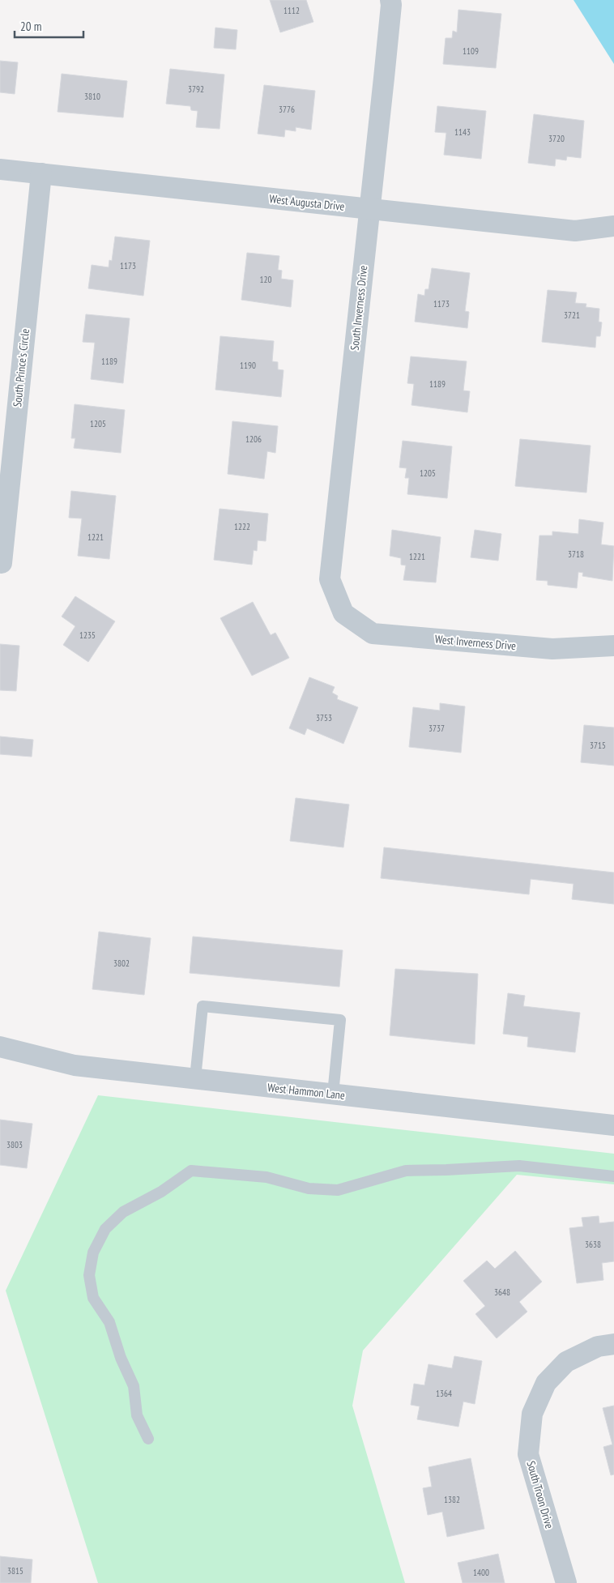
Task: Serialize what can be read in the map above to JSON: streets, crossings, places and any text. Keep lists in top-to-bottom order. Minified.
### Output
{"streets":{"street":["West Augusta Drive","South Inverness Drive","South Prince's Circle","West Inverness Drive","West Hammon Lane","South Troon Drive"]},"crossings":[["West Augusta Drive","South Inverness Drive"],["West Augusta Drive","South Prince's Circle"],["South Inverness Drive","West Inverness Drive"]],"house_numbers":["1112","1109","3792","3810","3776","1143","3720","1173","120","1173","3721","1189","1190","1189","1205","1206","1205","1222","1221","3718","1221","1235","3753","3737","3715","3802","3803","3638","3648","1364","1382","3815","1400"],"scale_bar":"20 m"}
